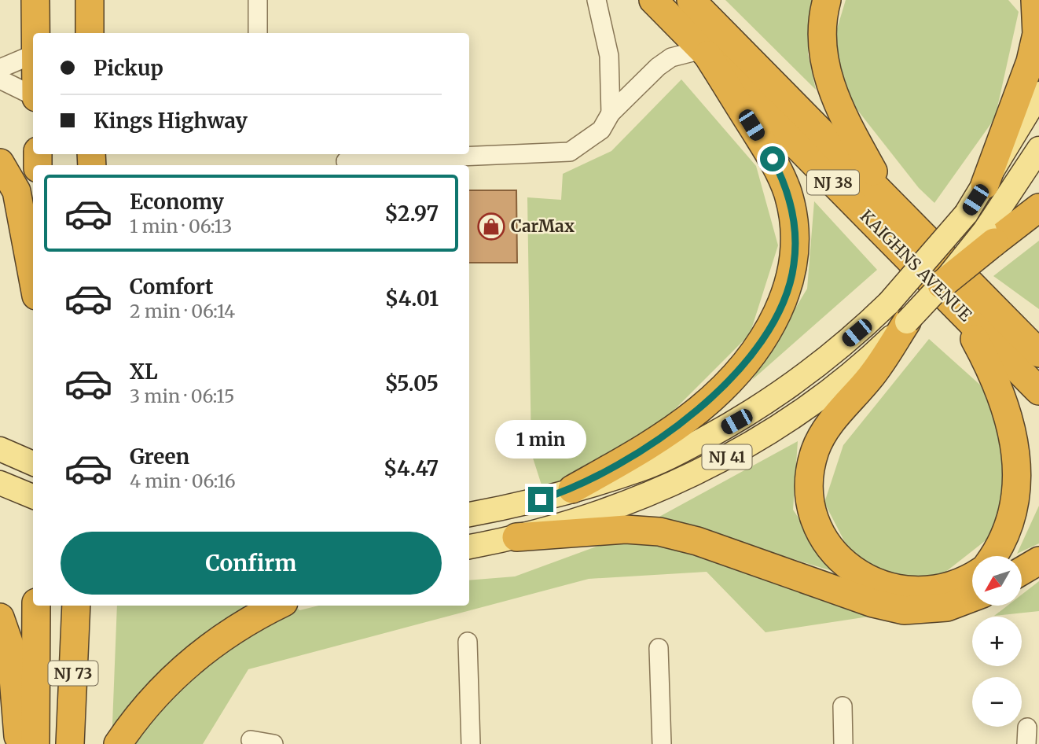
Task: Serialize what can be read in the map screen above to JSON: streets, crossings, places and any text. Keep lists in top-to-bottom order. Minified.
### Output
{"streets":{"highway":["NJ 38","KAIGHNS AVENUE","NJ 73"],"main road":["NJ 41"]},"places":{"shop":["CarMax"]},"north":"bottom left","page":{"banner":["Pickup","Kings Highway"],"list":[{"name":"Economy","note":"1 min · 06:13","value":"$2.97"},{"name":"Comfort","note":"2 min · 06:14","value":"$4.01"},{"name":"XL","note":"3 min · 06:15","value":"$5.05"},{"name":"Green","note":"4 min · 06:16","value":"$4.47"}],"bubble":"1 min","buttons":"Confirm","map_buttons":["+","−"]}}
